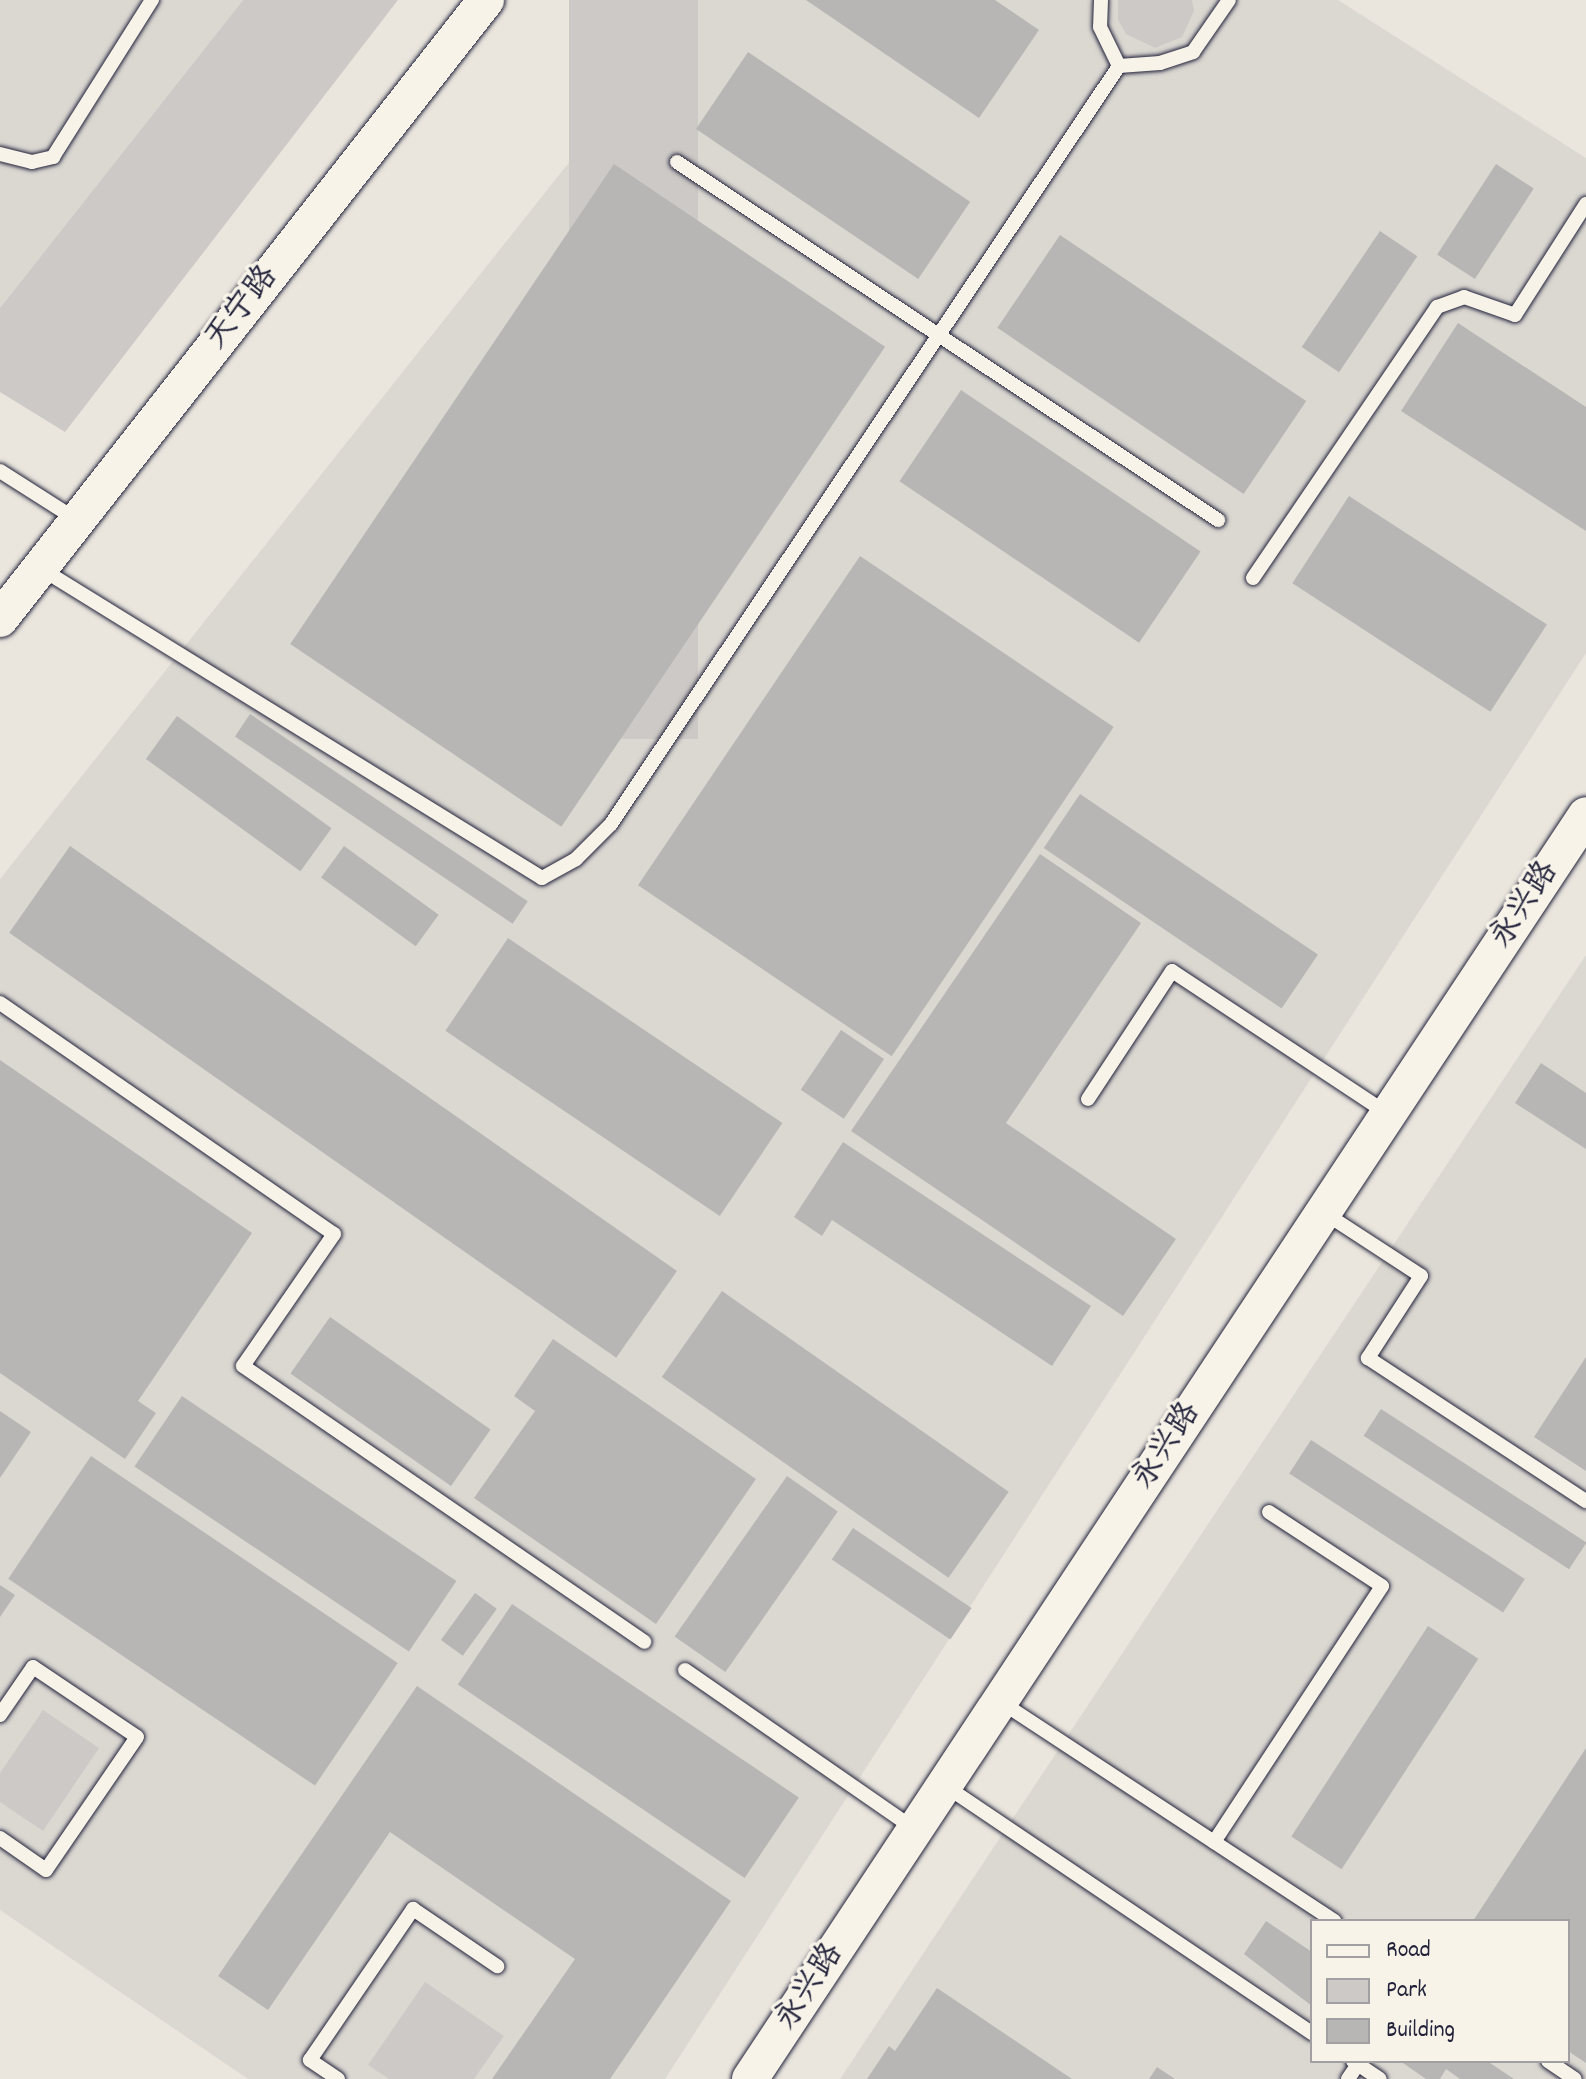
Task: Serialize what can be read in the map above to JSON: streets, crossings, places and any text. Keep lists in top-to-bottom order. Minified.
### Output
{"streets":{"street":["天宁路","永兴路"]},"legend":["Road","Park","Building"]}
